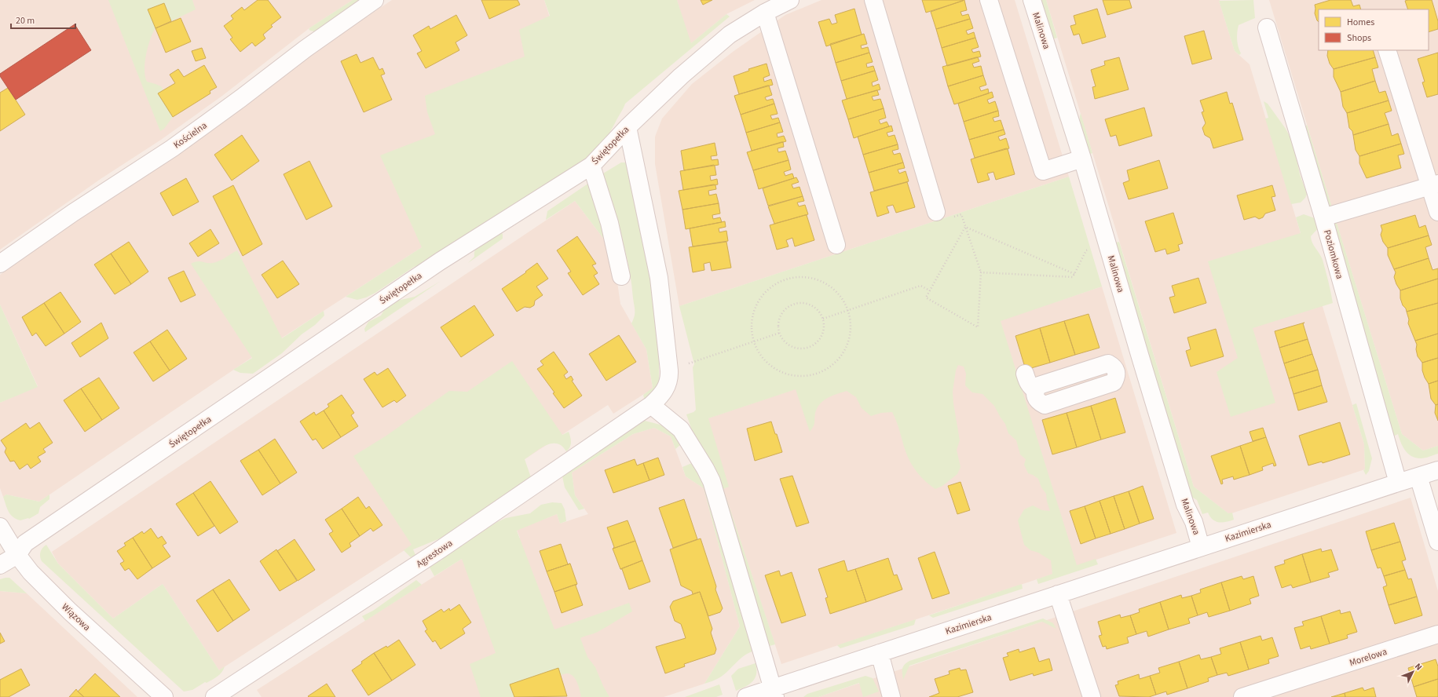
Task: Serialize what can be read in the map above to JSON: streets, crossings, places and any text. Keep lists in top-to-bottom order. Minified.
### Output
{"streets":{"street":["Malinowa","Kościelna","Świętopełka","Poziomkowa","Kazimierska","Agrestowa","Wiązowa","Morelowa"]},"crossings":[["Malinowa","Kazimierska"],["Świętopełka","Agrestowa"],["Świętopełka","Wiązowa"],["Poziomkowa","Kazimierska"]],"legend":["Homes","Shops"],"scale_bar":"20 m","north":"top right"}
